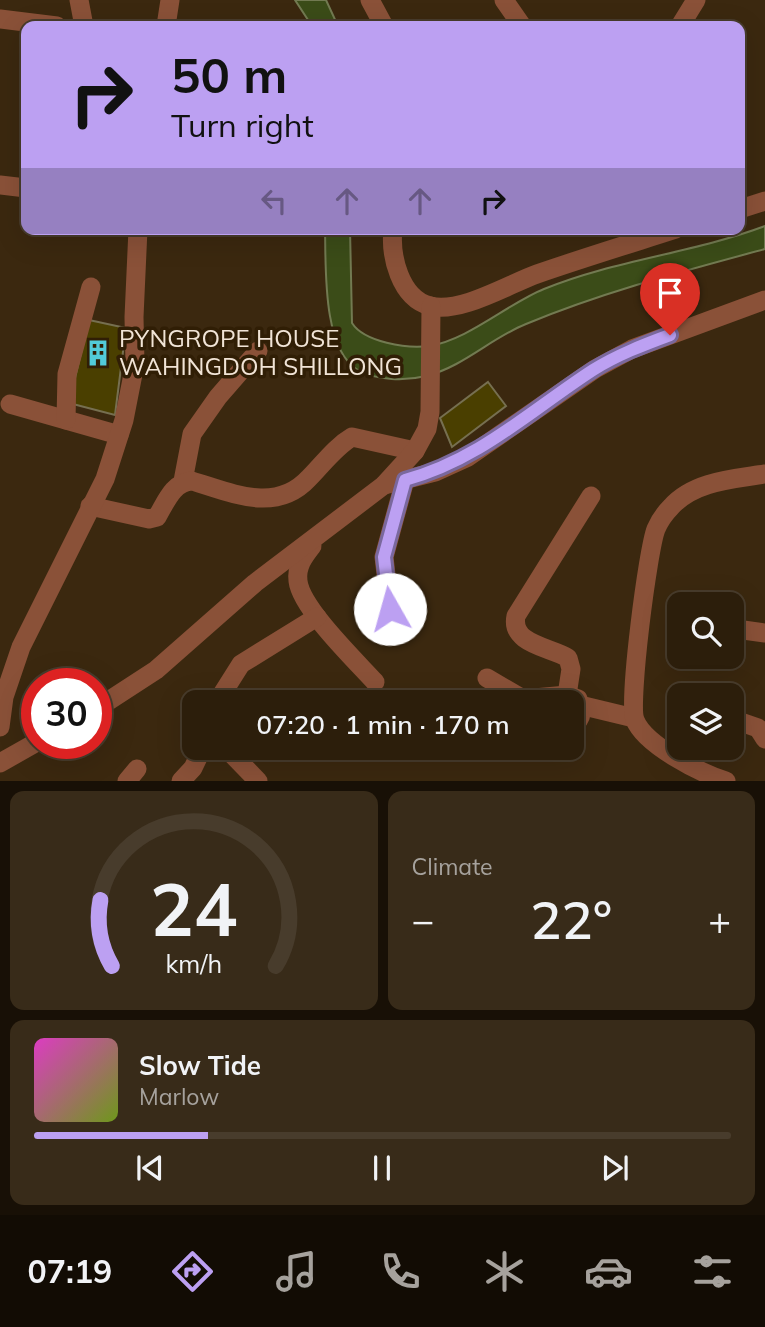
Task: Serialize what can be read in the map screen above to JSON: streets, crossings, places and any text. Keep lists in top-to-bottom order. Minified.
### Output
{"places":{"building":["PYNGROPE HOUSE WAHINGDOH SHILLONG"]},"page":{"turn":["50 m","Turn right"],"limit":"30","trip":"07:20 · 1 min · 170 m","tile":"Climate","heat":["−","22°","+"],"song":["Slow Tide","Marlow"],"tabs":"07:19","gauge":["24","km/h"]}}
